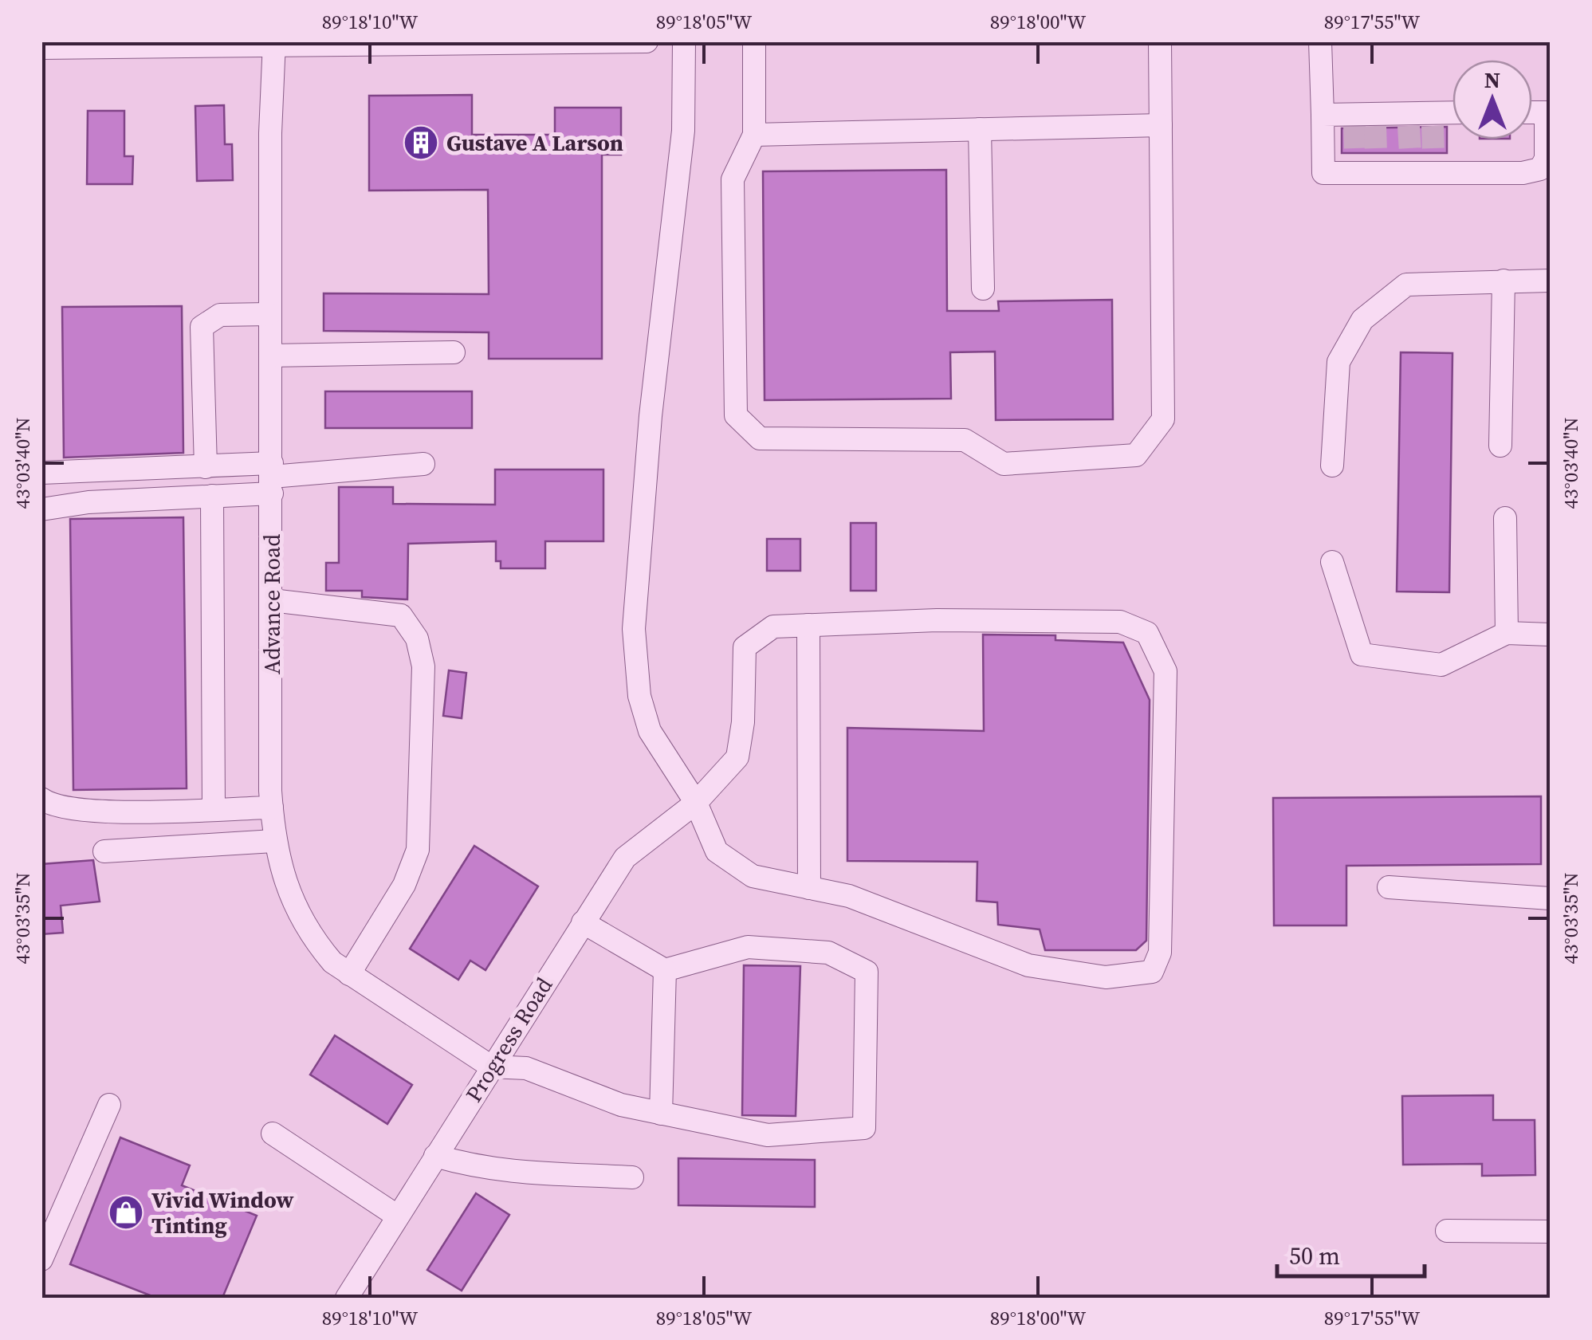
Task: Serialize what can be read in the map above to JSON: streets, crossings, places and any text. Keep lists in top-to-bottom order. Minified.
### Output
{"streets":{"street":["Advance Road","Progress Road"]},"crossings":[["Advance Road","Progress Road"]],"places":{"building":["Gustave A Larson"],"shop":["Vivid Window Tinting"]},"scale_bar":"50 m","north":"top","coordinates":["89°18'10\"W","89°18'05\"W","89°18'00\"W","89°17'55\"W","43°03'40\"N","43°03'35\"N"]}
